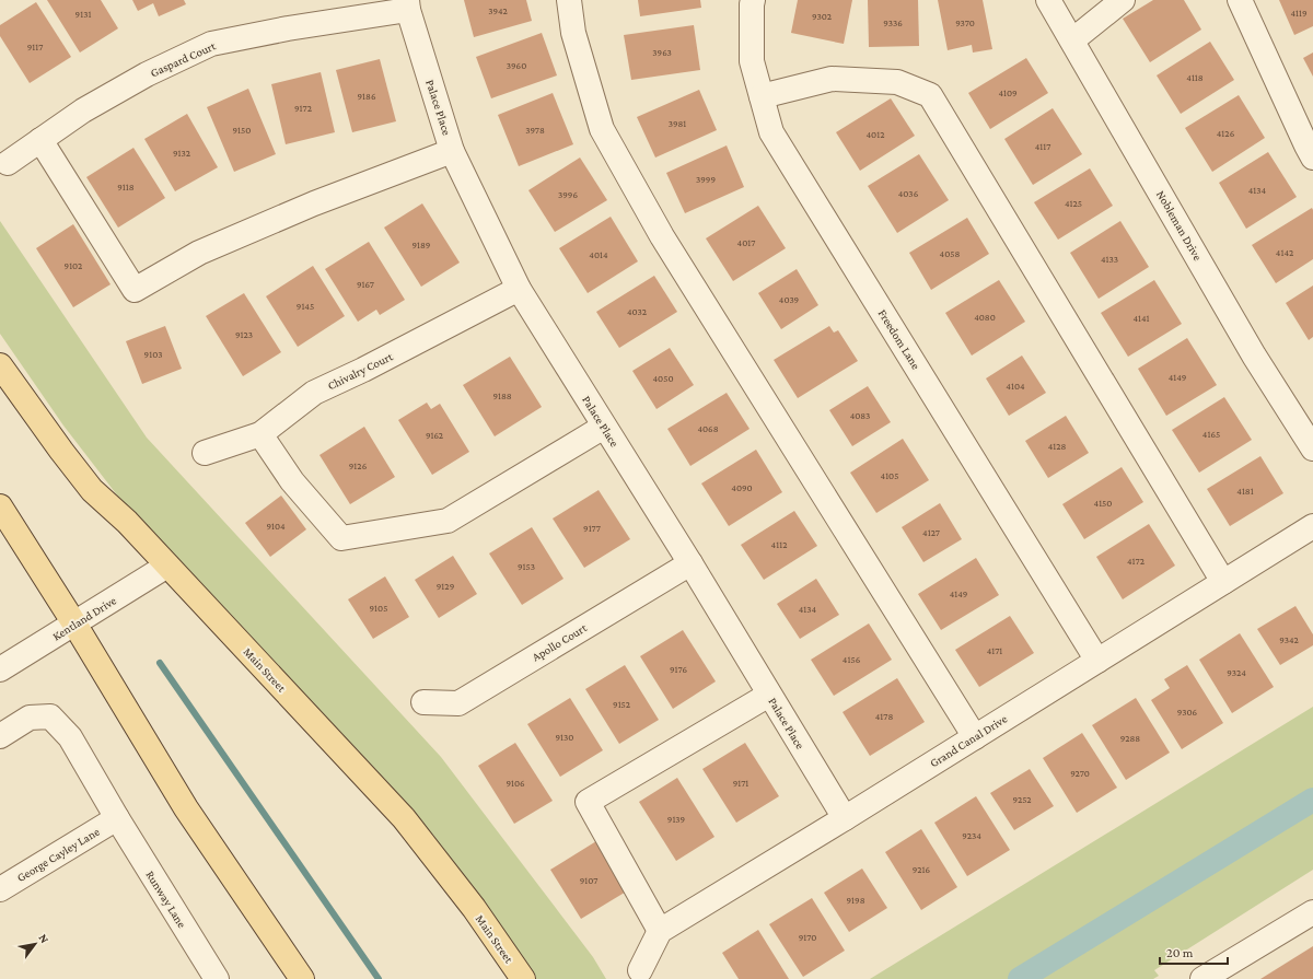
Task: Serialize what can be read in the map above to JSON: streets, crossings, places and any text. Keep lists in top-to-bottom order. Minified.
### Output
{"streets":{"main road":["Main Street"],"street":["Gaspard Court","Palace Place","Nobleman Drive","Freedom Lane","Chivalry Court","Kentland Drive","Apollo Court","Grand Canal Drive","George Cayley Lane","Runway Lane"]},"crossings":[["Gaspard Court","Palace Place"],["Palace Place","Chivalry Court"],["Palace Place","Apollo Court"],["Palace Place","Grand Canal Drive"],["Freedom Lane","Grand Canal Drive"],["Kentland Drive","Main Street"],["George Cayley Lane","Runway Lane"]],"house_numbers":["3942","4119","9131","9302","9336","9370","9117","3963","3960","4118","4109","9186","9172","3981","9150","3978","4126","4012","4117","9132","3999","9118","4134","4036","3996","4125","4017","9189","4142","4058","4014","4133","9102","9167","4039","9145","4032","4080","4141","9123","9103","4149","4050","4104","9188","4083","4068","4165","9162","4128","9126","4105","4090","4181","4150","9104","9177","4127","4112","4172","9153","9129","4149","9105","4134","9342","4171","4156","9176","9324","9152","9306","4178","9130","9288","9270","9106","9171","9252","9139","9234","9216","9107","9198","9170"],"scale_bar":"20 m","north":"top right"}
